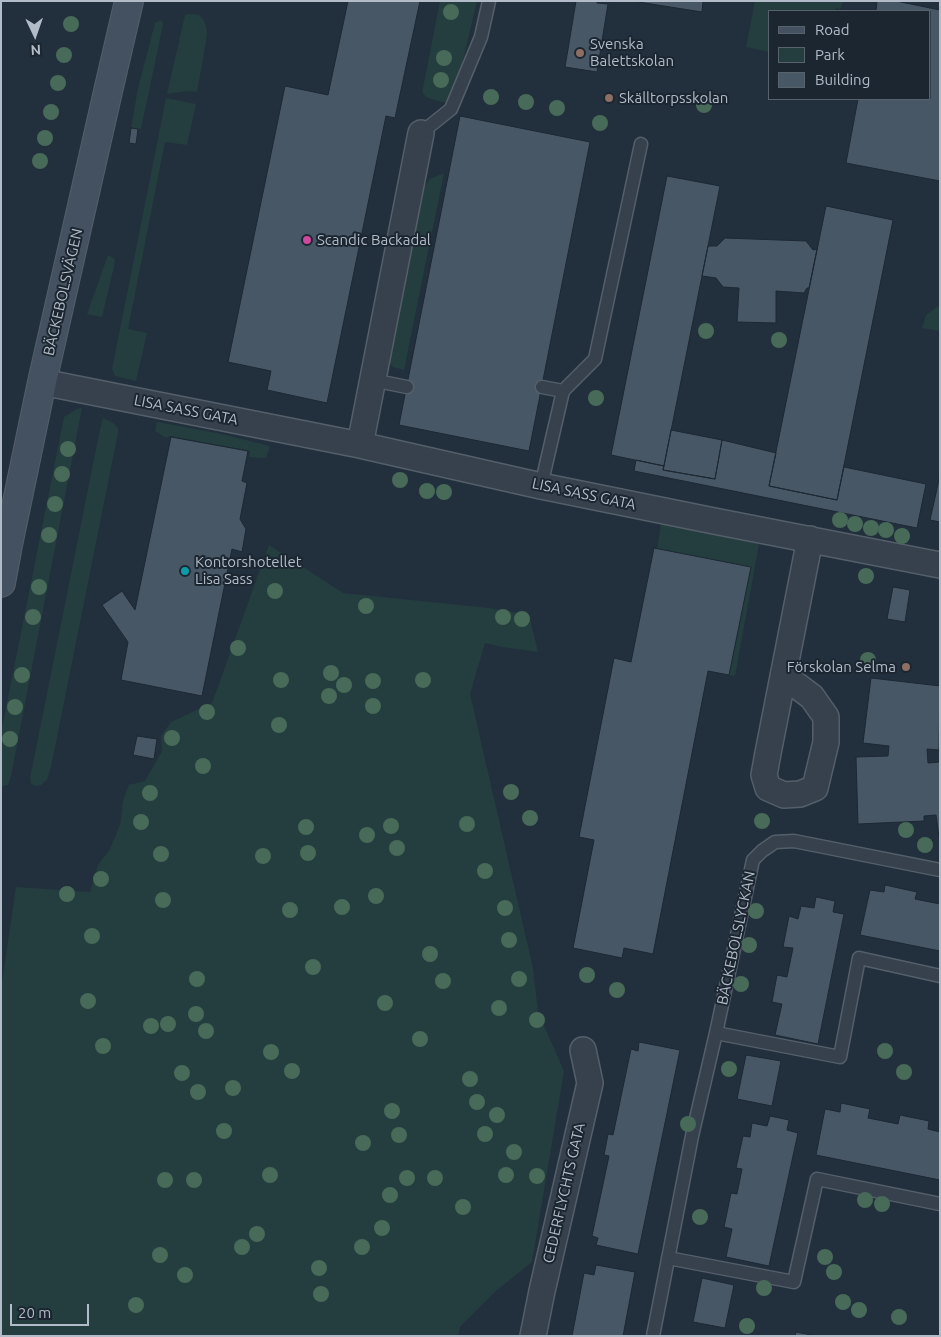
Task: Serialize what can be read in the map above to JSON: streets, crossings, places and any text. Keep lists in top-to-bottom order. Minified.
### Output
{"streets":{"street":["BÄCKEBOLSVÄGEN","LISA SASS GATA","CEDERFLYCHTS GATA"],"lane":["BÄCKEBOLSLYCKAN"]},"crossings":[["BÄCKEBOLSVÄGEN","LISA SASS GATA"]],"places":["Svenska Balettskolan","Skälltorpsskolan","Scandic Backadal","Kontorshotellet Lisa Sass","Förskolan Selma"],"legend":["Road","Park","Building"],"scale_bar":"20 m","north":"bottom"}
